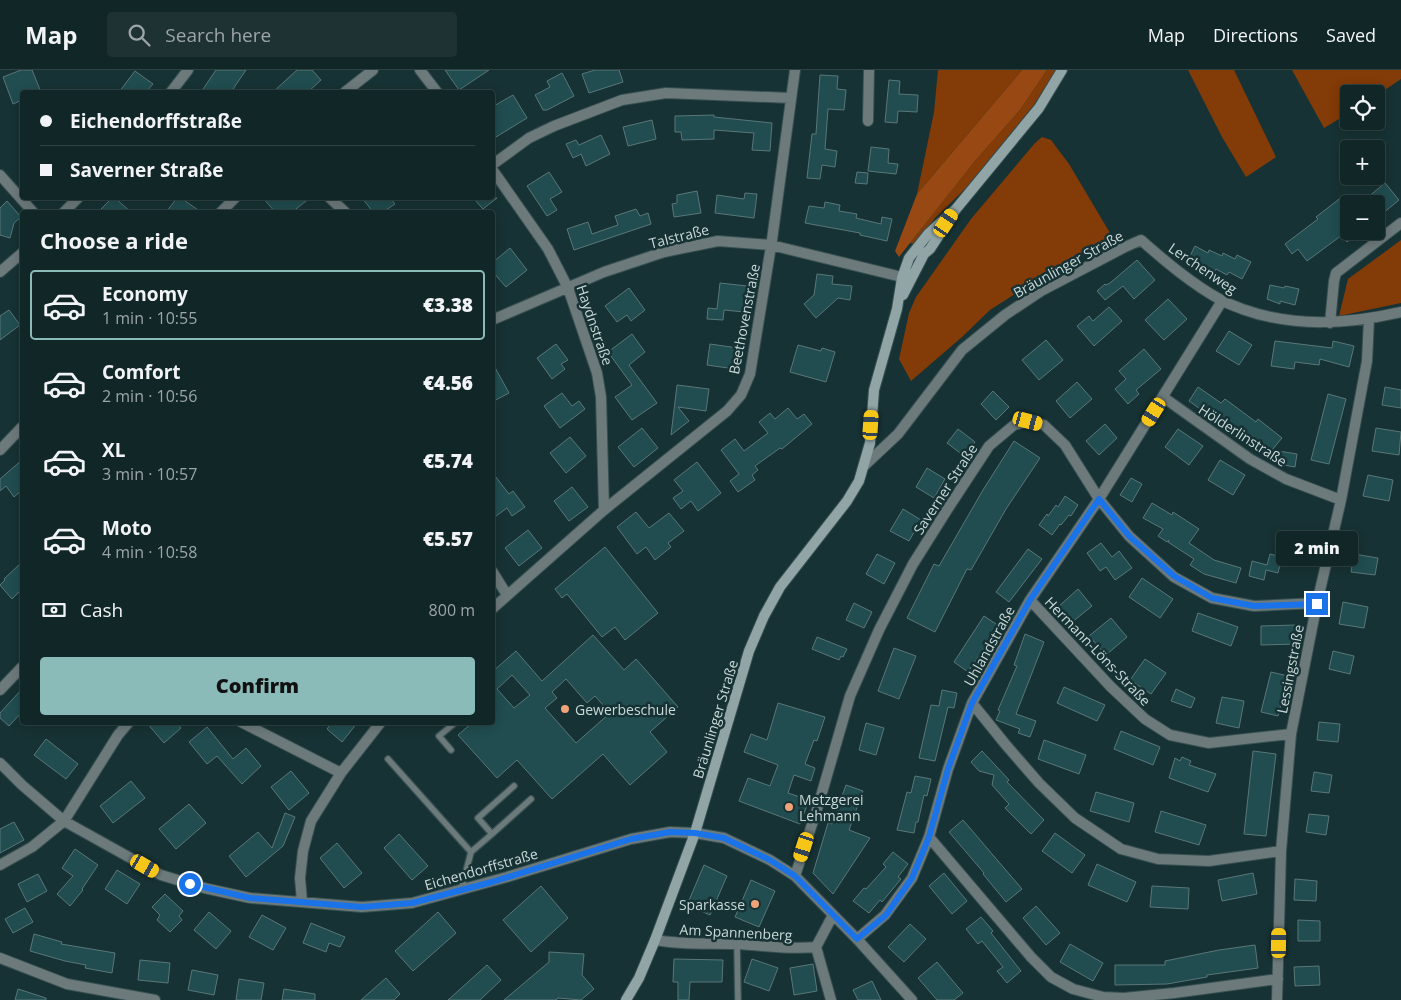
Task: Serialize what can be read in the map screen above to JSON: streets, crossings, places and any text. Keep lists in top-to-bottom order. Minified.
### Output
{"streets":{"main road":["Bräunlinger Straße"],"street":["Talstraße","Lerchenweg","Beethovenstraße","Haydnstraße","Hölderlinstraße","Saverner Straße","Uhlandstraße","Hermann-Löns-Straße","Lessingstraße","Eichendorffstraße","Am Spannenberg"]},"crossings":[["Talstraße","Bräunlinger Straße"],["Talstraße","Beethovenstraße"],["Talstraße","Haydnstraße"],["Bräunlinger Straße","Lerchenweg"],["Bräunlinger Straße","Eichendorffstraße"],["Bräunlinger Straße","Am Spannenberg"],["Lerchenweg","Uhlandstraße"],["Lerchenweg","Lessingstraße"],["Beethovenstraße","Haydnstraße"],["Hölderlinstraße","Uhlandstraße"],["Hölderlinstraße","Lessingstraße"],["Saverner Straße","Uhlandstraße"],["Saverner Straße","Lessingstraße"],["Saverner Straße","Eichendorffstraße"],["Uhlandstraße","Hermann-Löns-Straße"],["Uhlandstraße","Eichendorffstraße"],["Hermann-Löns-Straße","Lessingstraße"]],"places":["Gewerbeschule","Metzgerei Lehmann","Sparkasse"],"page":{"header":"Map","search":"Search here","nav":["Map","Directions","Saved"],"map_buttons":["+","−"],"banner":["Eichendorffstraße","Saverner Straße"],"heading":"Choose a ride","list":[{"name":"Economy","note":"1 min · 10:55","value":"€3.38"},{"name":"Comfort","note":"2 min · 10:56","value":"€4.56"},{"name":"XL","note":"3 min · 10:57","value":"€5.74"},{"name":"Moto","note":"4 min · 10:58","value":"€5.57"}],"bubble":"2 min","pay":["Cash","800 m"],"buttons":"Confirm"}}
